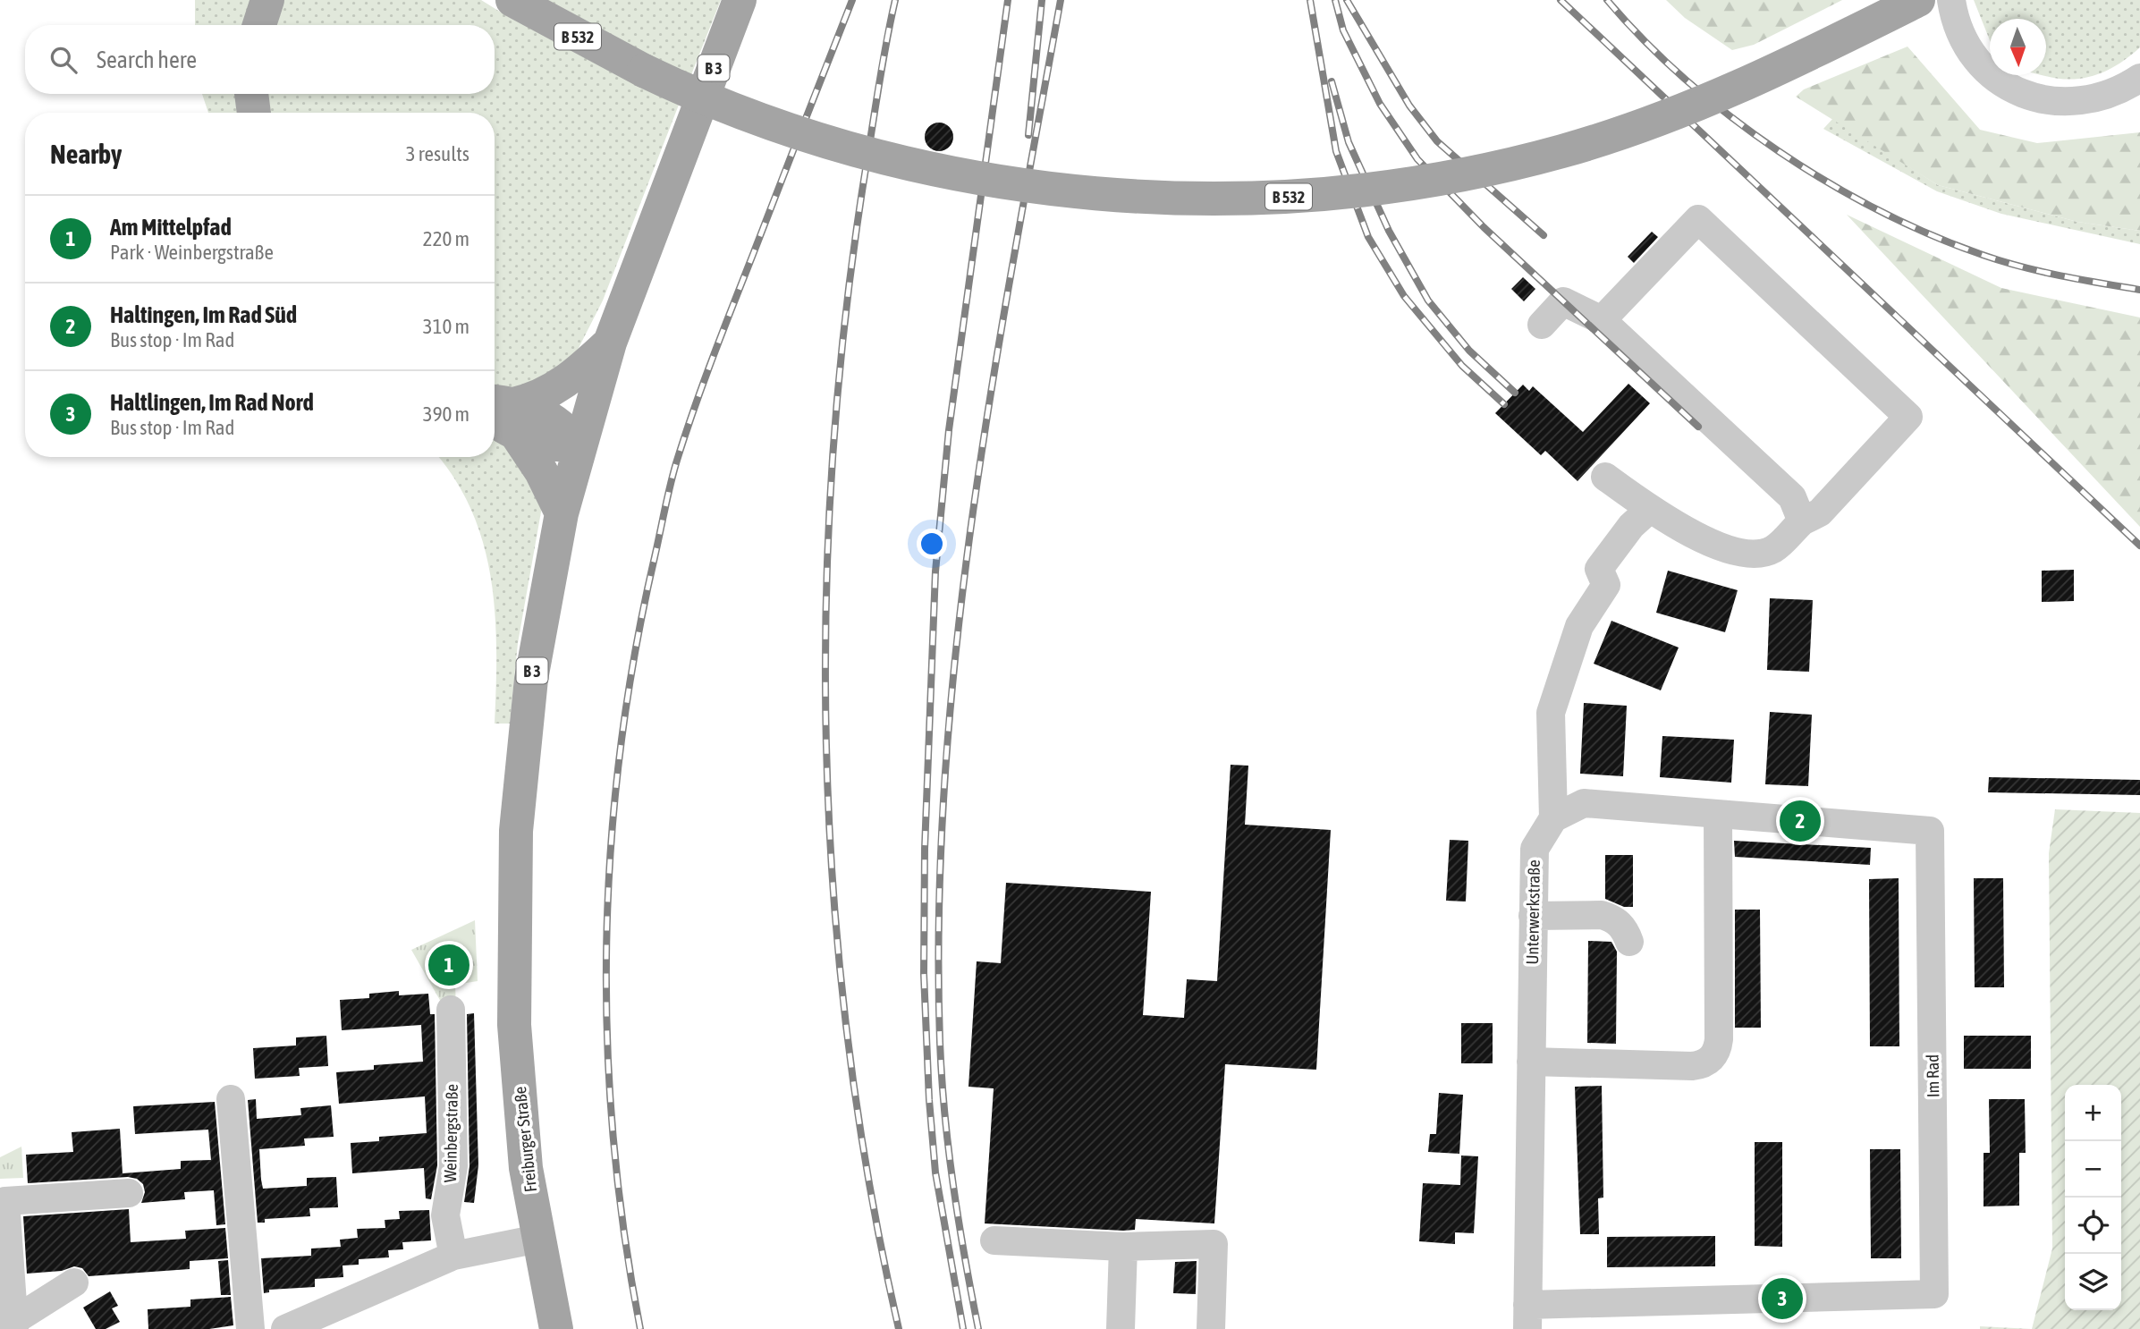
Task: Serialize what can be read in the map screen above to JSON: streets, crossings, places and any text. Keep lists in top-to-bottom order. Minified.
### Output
{"streets":{"main road":["B 532","B 3","Freiburger Straße"],"street":["Unterwerkstraße","Im Rad","Weinbergstraße"]},"crossings":[["B 3","Freiburger Straße"],["Unterwerkstraße","Im Rad"]],"north":"bottom","page":{"search":"Search here","heading":["Nearby","3 results"],"list":[{"mark":"1","name":"Am Mittelpfad","note":"Park · Weinbergstraße","value":"220 m"},{"mark":"2","name":"Haltingen, Im Rad Süd","note":"Bus stop · Im Rad","value":"310 m"},{"mark":"3","name":"Haltlingen, Im Rad Nord","note":"Bus stop · Im Rad","value":"390 m"}],"pins":["2","1","3"],"map_buttons":["+","−"]}}
